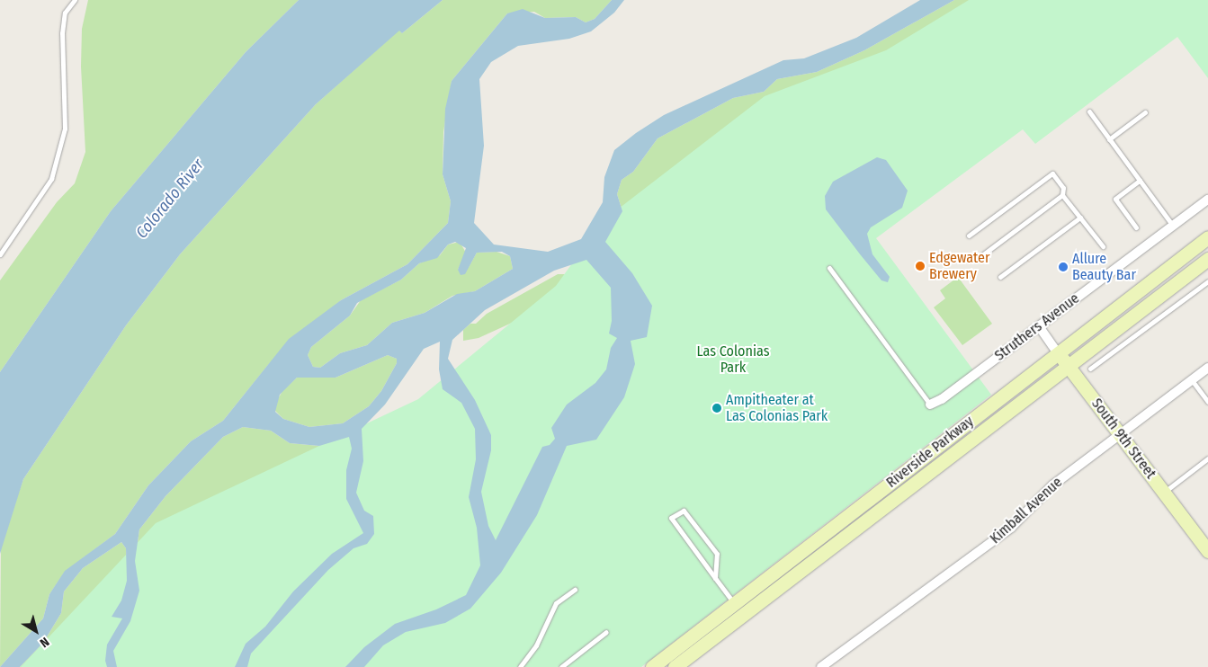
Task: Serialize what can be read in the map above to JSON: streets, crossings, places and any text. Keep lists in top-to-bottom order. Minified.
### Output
{"streets":{"main road":["South 9th Street","Riverside Parkway"],"street":["Struthers Avenue","Kimball Avenue"]},"crossings":[["Struthers Avenue","South 9th Street"],["South 9th Street","Riverside Parkway"],["South 9th Street","Kimball Avenue"]],"water":["Colorado River"],"parks":["Las Colonias Park"],"places":["Edgewater Brewery","Allure Beauty Bar","Ampitheater at Las Colonias Park"],"north":"bottom right"}
